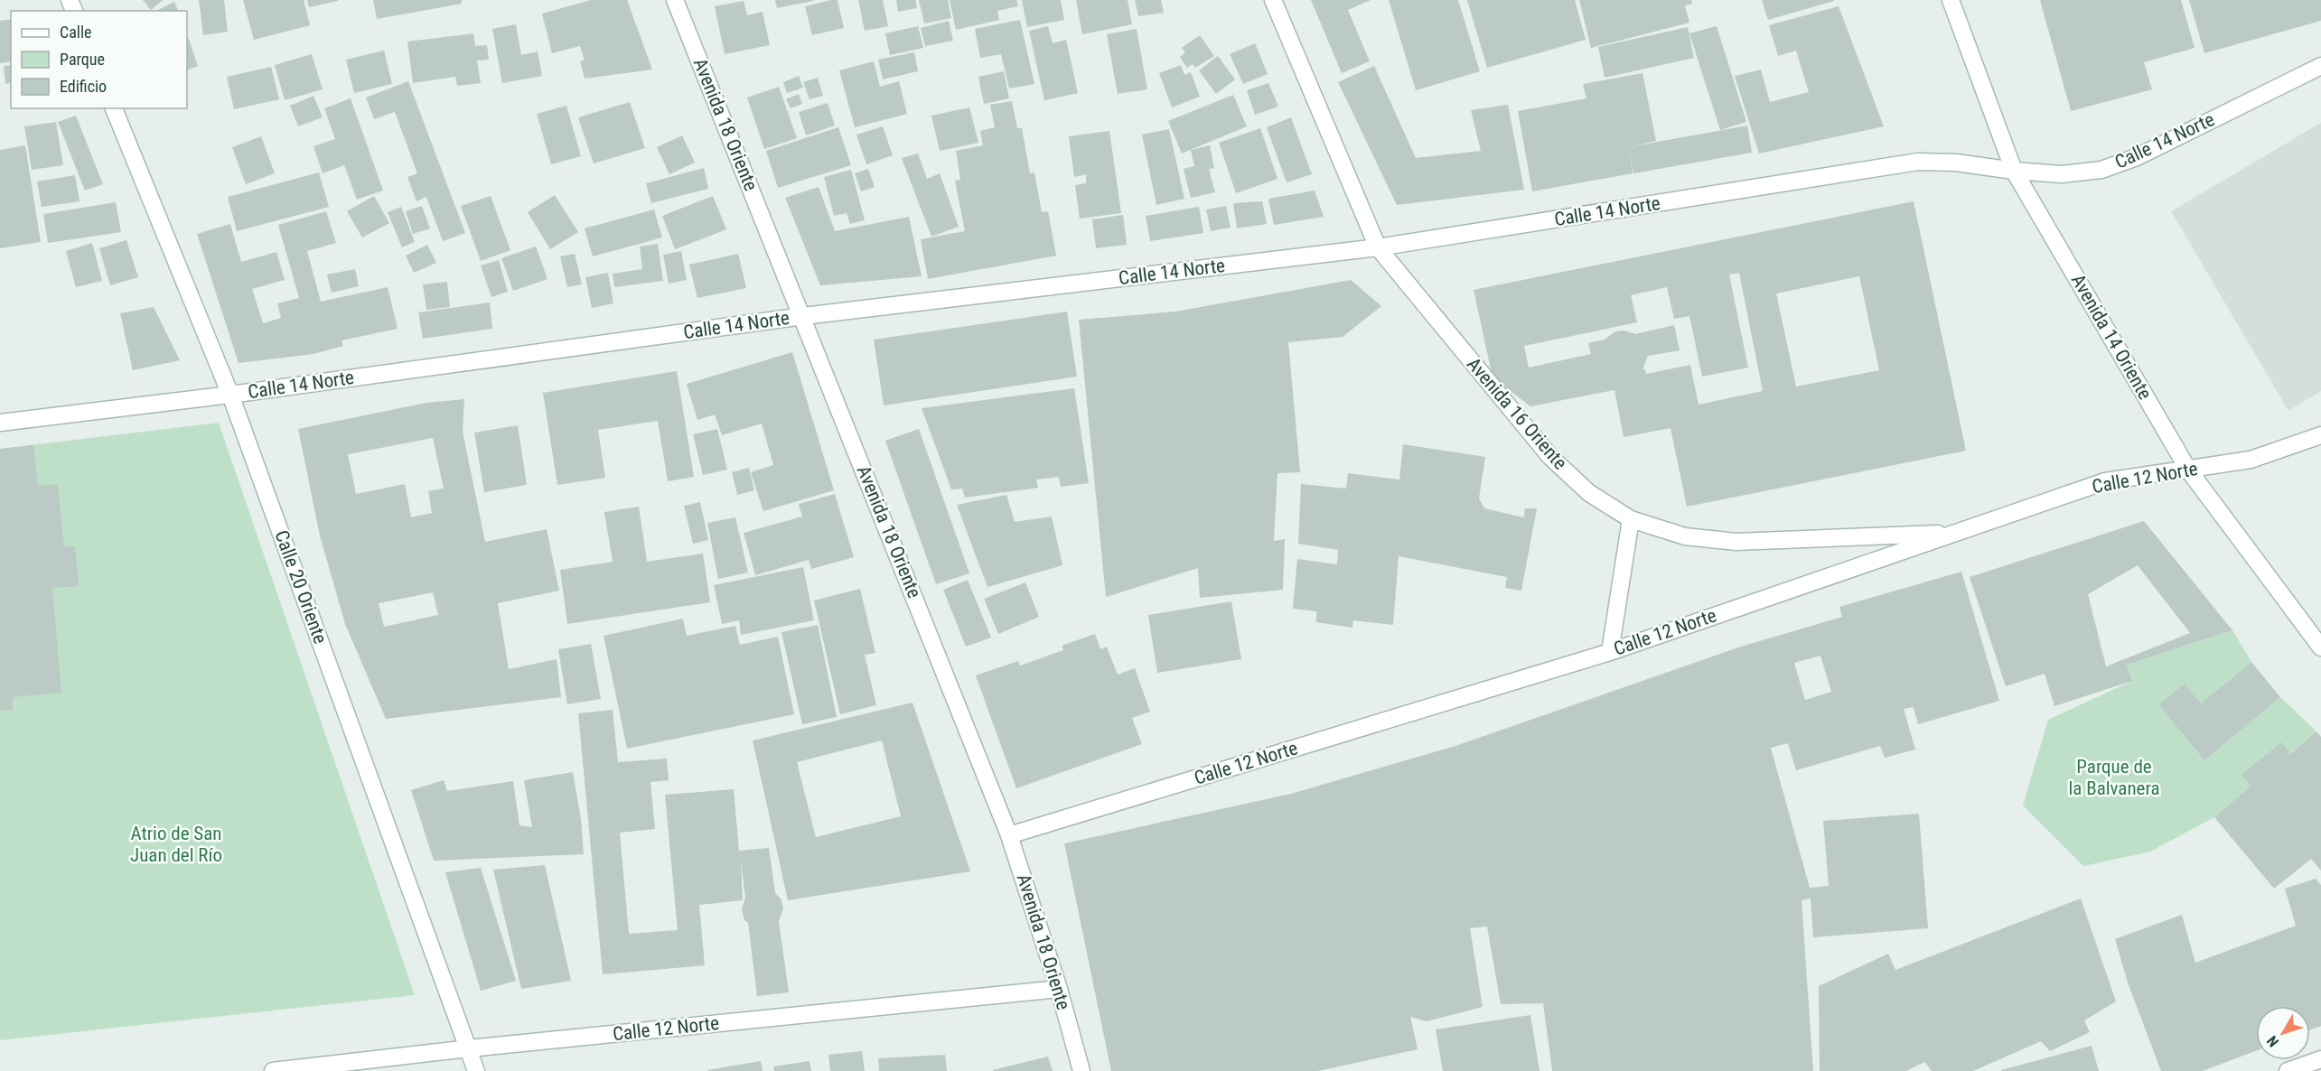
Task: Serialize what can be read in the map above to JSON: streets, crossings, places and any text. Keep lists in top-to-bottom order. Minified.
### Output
{"streets":{"street":["Avenida 18 Oriente","Calle 14 Norte","Avenida 14 Oriente","Avenida 16 Oriente","Calle 12 Norte","Calle 20 Oriente"]},"crossings":[["Avenida 18 Oriente","Calle 14 Norte"],["Avenida 18 Oriente","Calle 12 Norte"],["Calle 14 Norte","Avenida 14 Oriente"],["Calle 14 Norte","Avenida 16 Oriente"],["Calle 14 Norte","Calle 20 Oriente"],["Avenida 14 Oriente","Calle 12 Norte"],["Avenida 16 Oriente","Calle 12 Norte"],["Calle 12 Norte","Calle 20 Oriente"]],"parks":["Parque de la Balvanera","Atrio de San Juan del Río"],"legend":["Calle","Parque","Edificio"],"north":"bottom left"}
